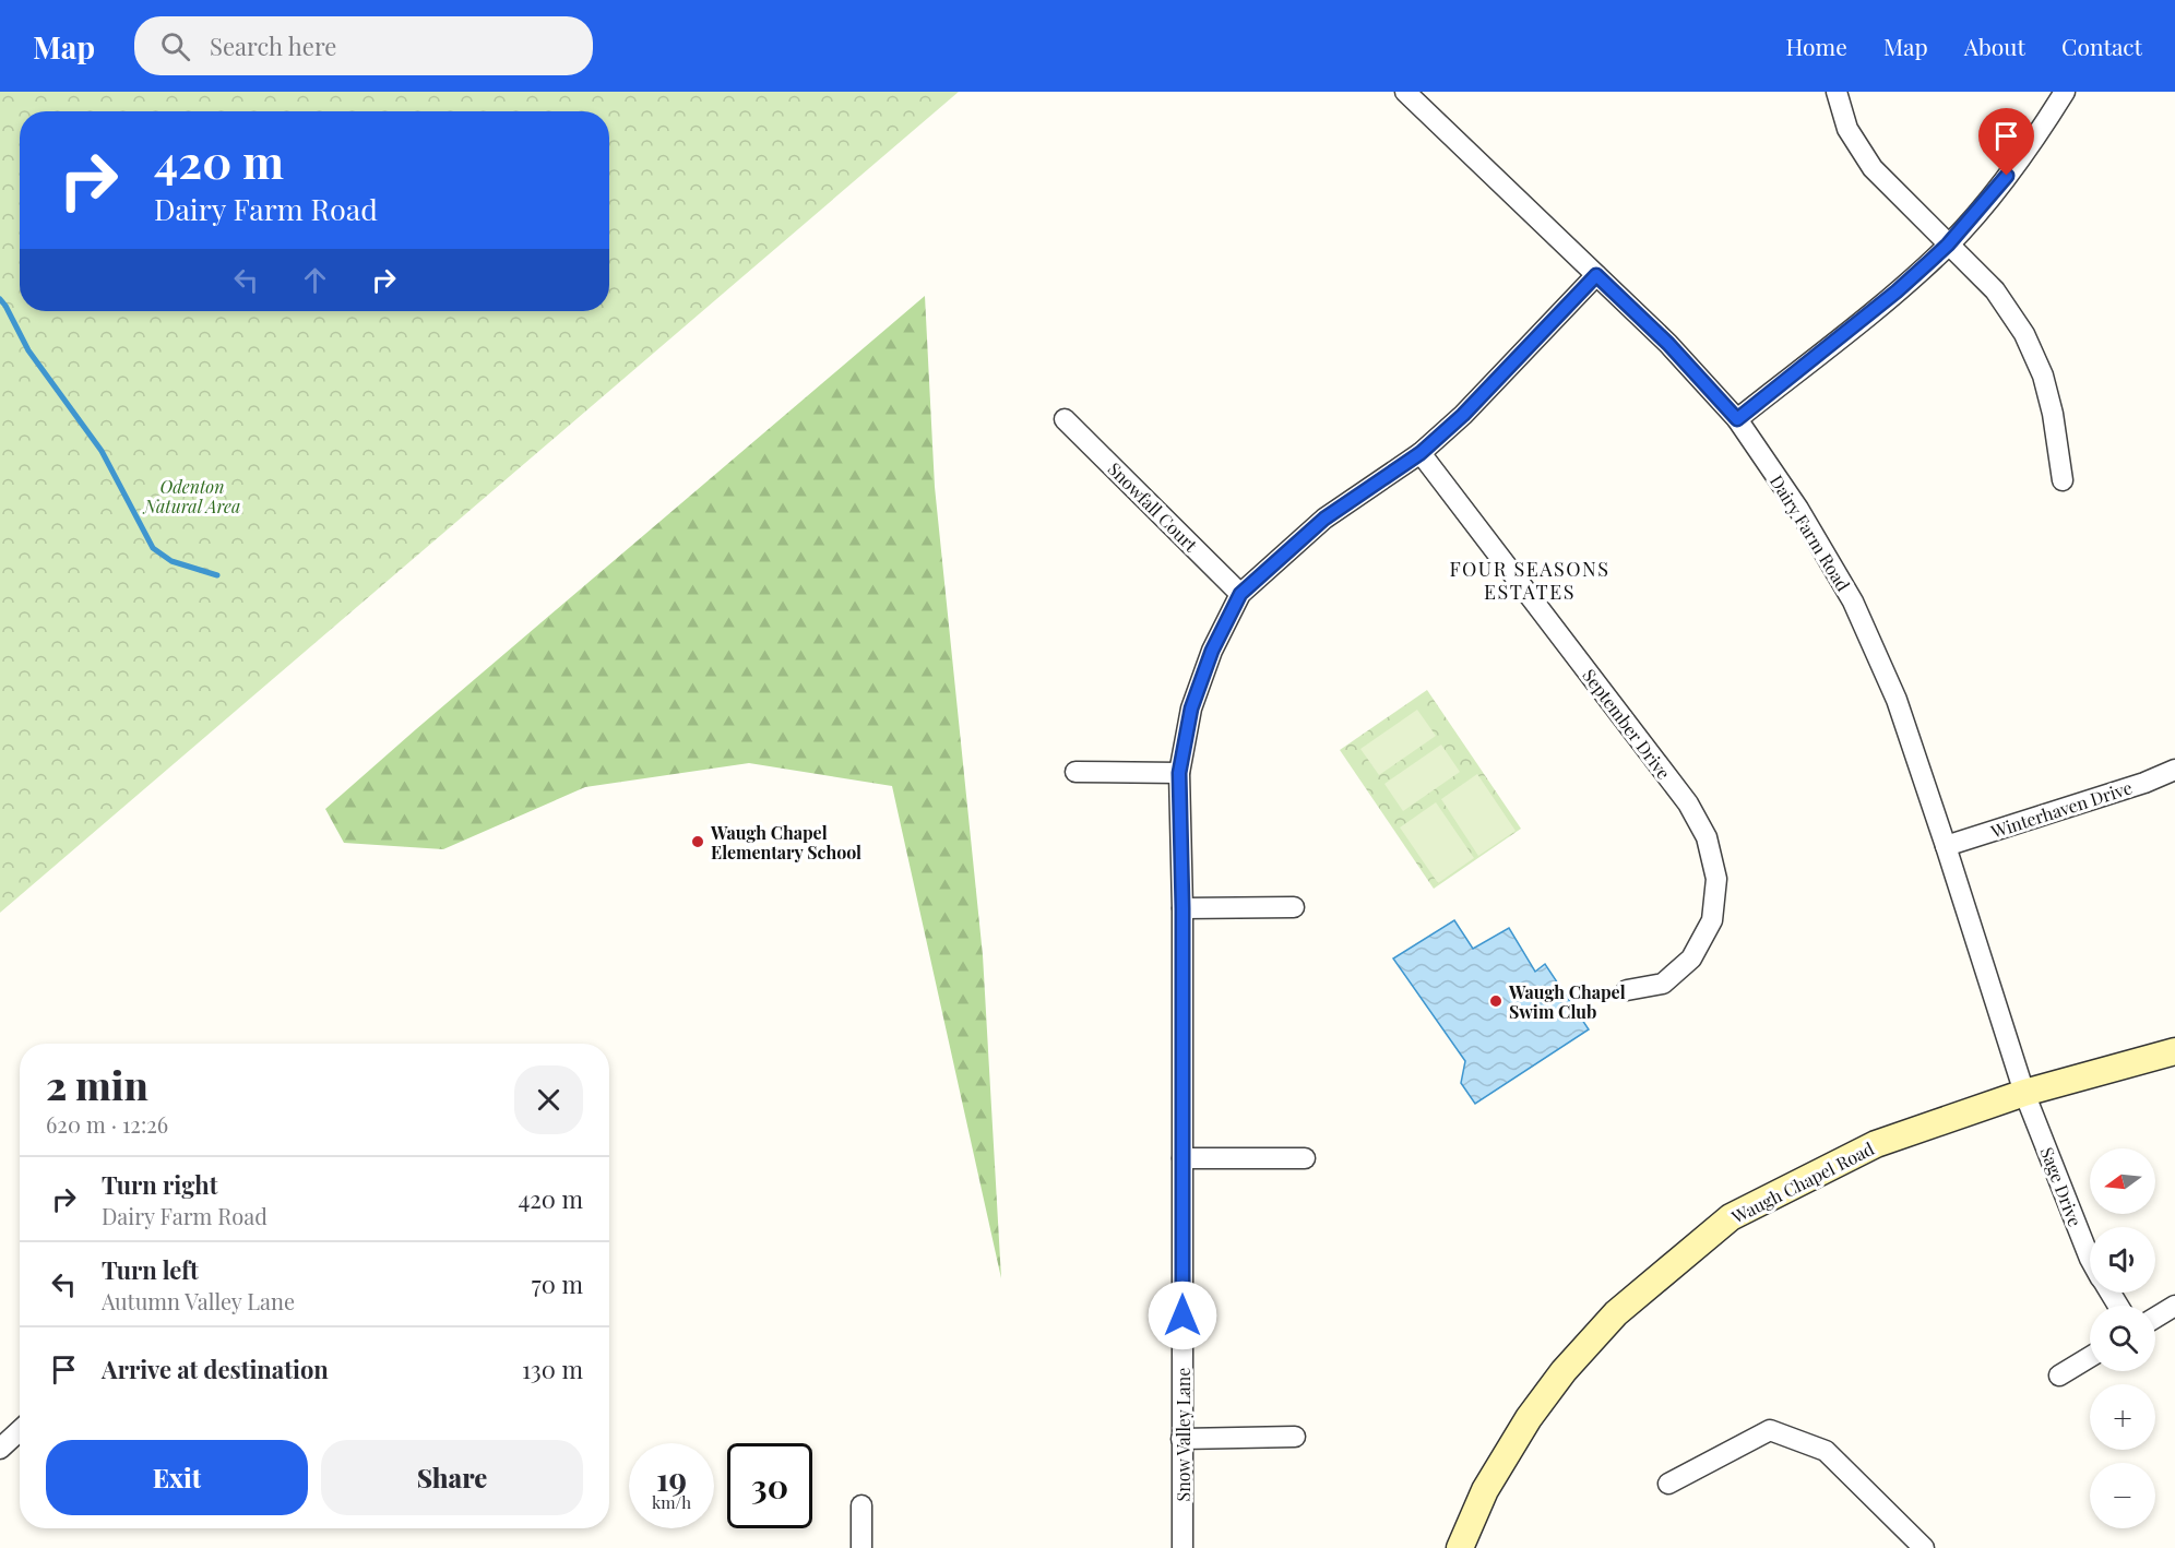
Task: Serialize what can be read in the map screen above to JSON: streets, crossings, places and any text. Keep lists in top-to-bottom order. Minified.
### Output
{"streets":{"main road":["Waugh Chapel Road"],"street":["Snowfall Court","Dairy Farm Road","September Drive","Winterhaven Drive","Sage Drive","Snow Valley Lane"]},"crossings":[["Snowfall Court","Snow Valley Lane"],["Dairy Farm Road","Winterhaven Drive"],["Dairy Farm Road","Waugh Chapel Road"],["Dairy Farm Road","Sage Drive"],["Dairy Farm Road","Snow Valley Lane"],["September Drive","Snow Valley Lane"],["Waugh Chapel Road","Sage Drive"]],"districts":["FOUR SEASONS ESTATES"],"parks":["Odenton Natural Area"],"places":["Waugh Chapel Elementary School","Waugh Chapel Swim Club"],"north":"left","page":{"header":"Map","search":"Search here","nav":["Home","Map","About","Contact"],"turn":["420 m","Dairy Farm Road"],"heading":["2 min","620 m · 12:26"],"map_buttons":["+","−"],"list":[{"name":"Turn right","note":"Dairy Farm Road","value":"420 m"},{"name":"Turn left","note":"Autumn Valley Lane","value":"70 m"},{"name":"Arrive at destination","value":"130 m"}],"buttons":["Exit","Share"],"speed":"19 km/h","limit":"30"}}
